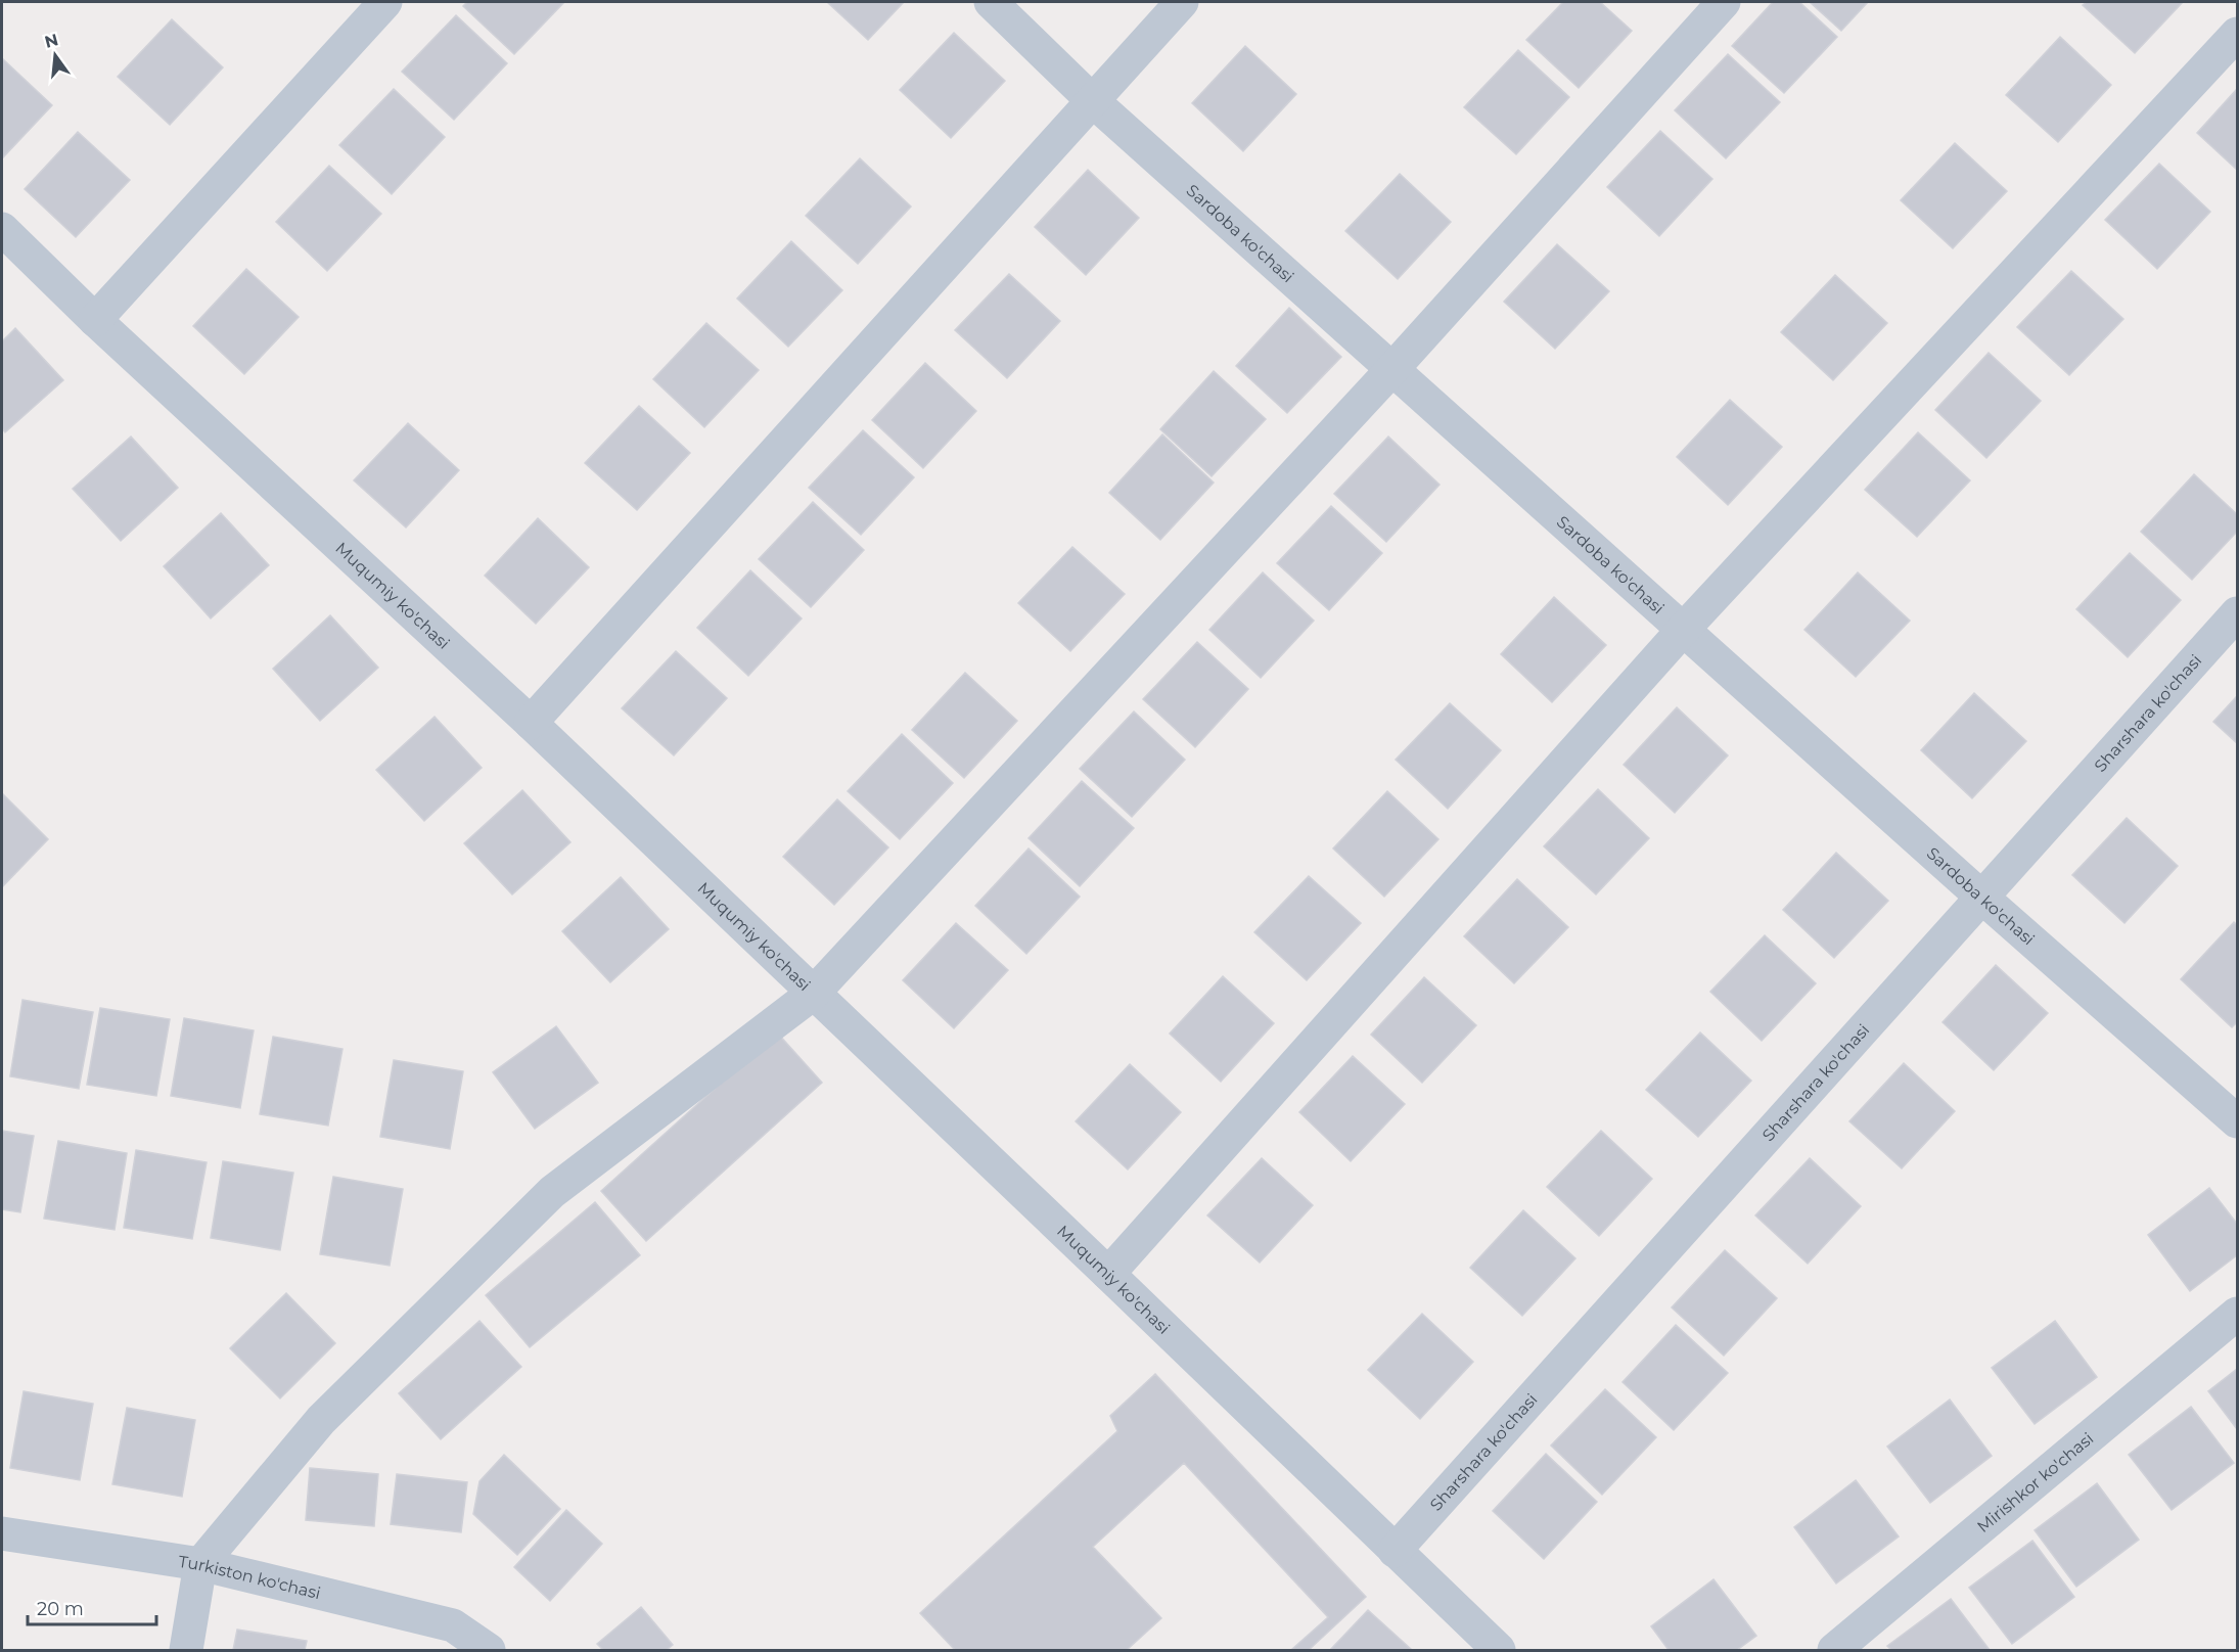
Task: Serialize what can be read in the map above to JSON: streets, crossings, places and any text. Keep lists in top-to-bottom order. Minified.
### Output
{"streets":{"street":["Sardoba ko'chasi","Muqumiy ko'chasi","Sharshara ko'chasi","Mirishkor ko'chasi","Turkiston ko'chasi"]},"crossings":[["Sardoba ko'chasi","Sharshara ko'chasi"],["Muqumiy ko'chasi","Sharshara ko'chasi"]],"scale_bar":"20 m","north":"top"}
